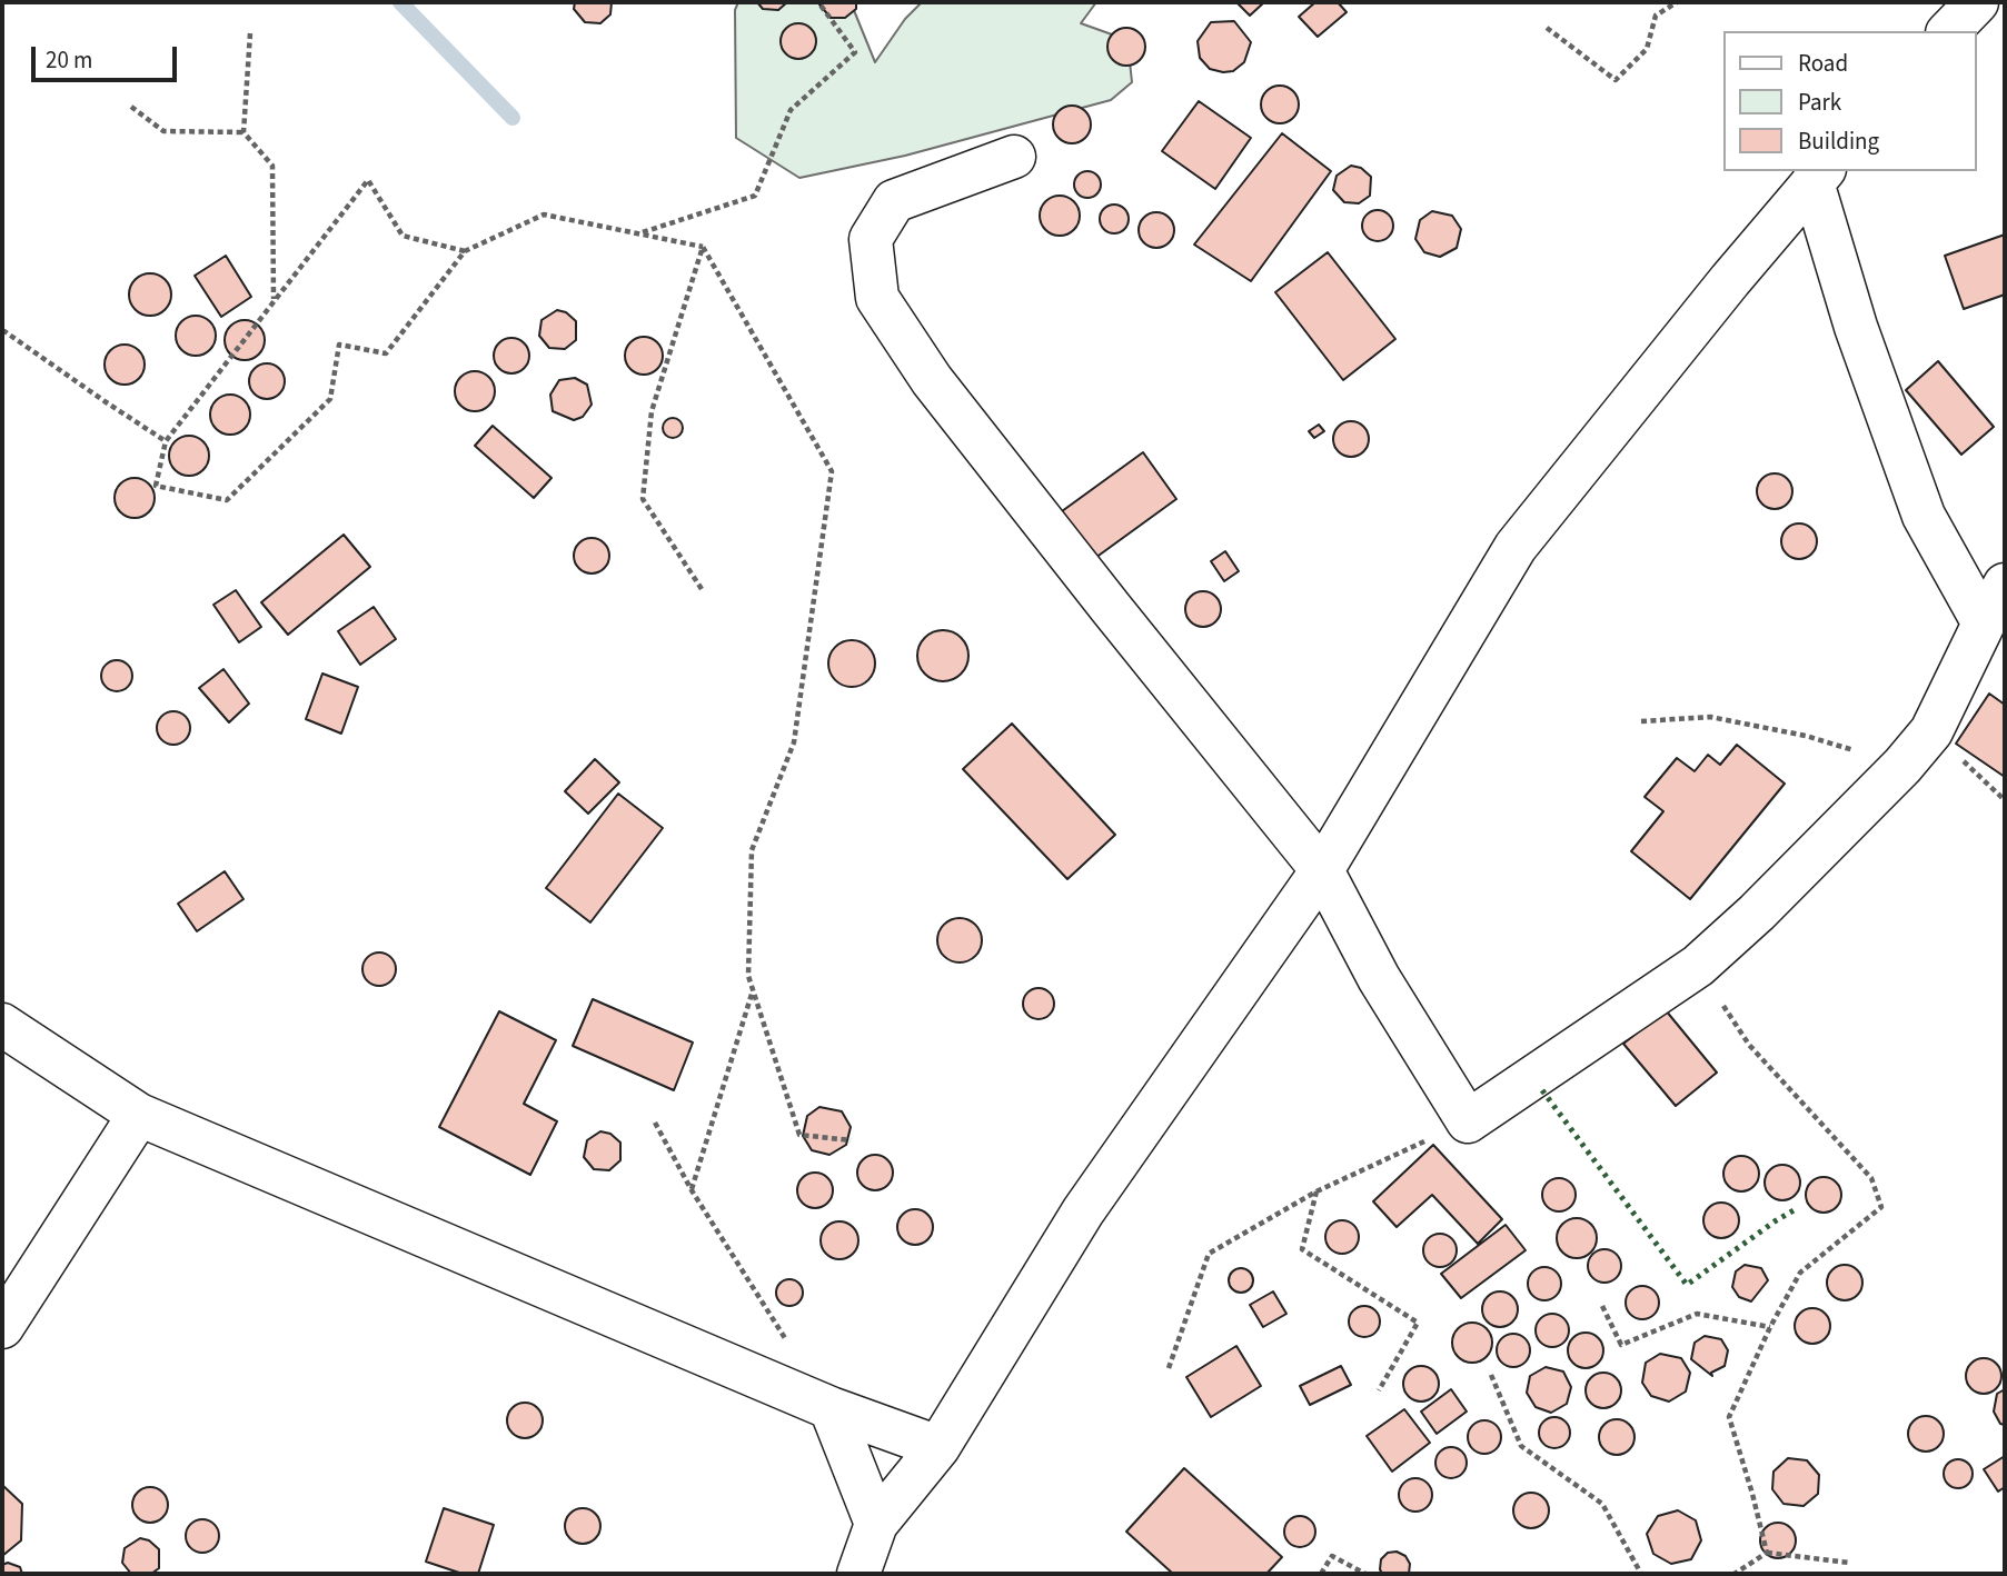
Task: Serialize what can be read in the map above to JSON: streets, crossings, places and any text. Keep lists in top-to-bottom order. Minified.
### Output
{"legend":["Road","Park","Building"],"scale_bar":"20 m"}
